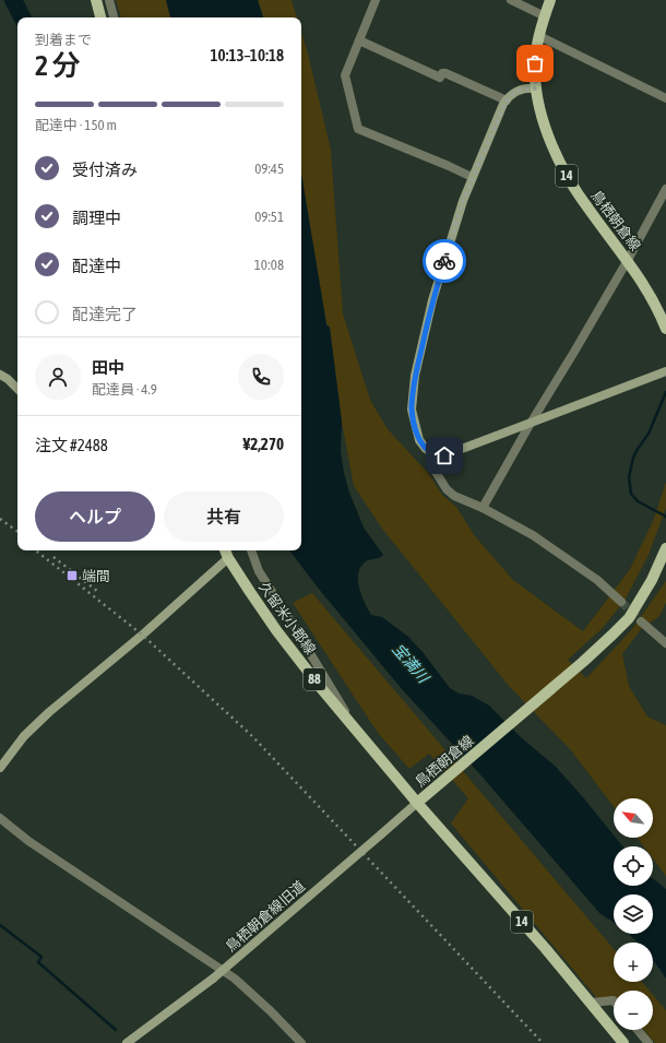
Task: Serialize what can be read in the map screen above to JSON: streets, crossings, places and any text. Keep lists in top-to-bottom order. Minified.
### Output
{"streets":{"main road":["14","鳥栖朝倉線","久留米小郡線","88"],"street":["鳥栖朝倉線旧道"]},"crossings":[["鳥栖朝倉線","久留米小郡線"],["鳥栖朝倉線","鳥栖朝倉線旧道"],["久留米小郡線","鳥栖朝倉線旧道"]],"water":["宝満川"],"places":{"transit":["端間"]},"north":"top left","page":{"heading":["2 分","到着まで","10:13–10:18"],"panel":["田中","配達員 · 4.9","注文 #2488","¥2,270"],"bar":"配達中 · 150 m","list":[["受付済み","09:45"],["調理中","09:51"],["配達中","10:08"],"配達完了"],"buttons":["ヘルプ","共有"],"map_buttons":["+","−"]}}
